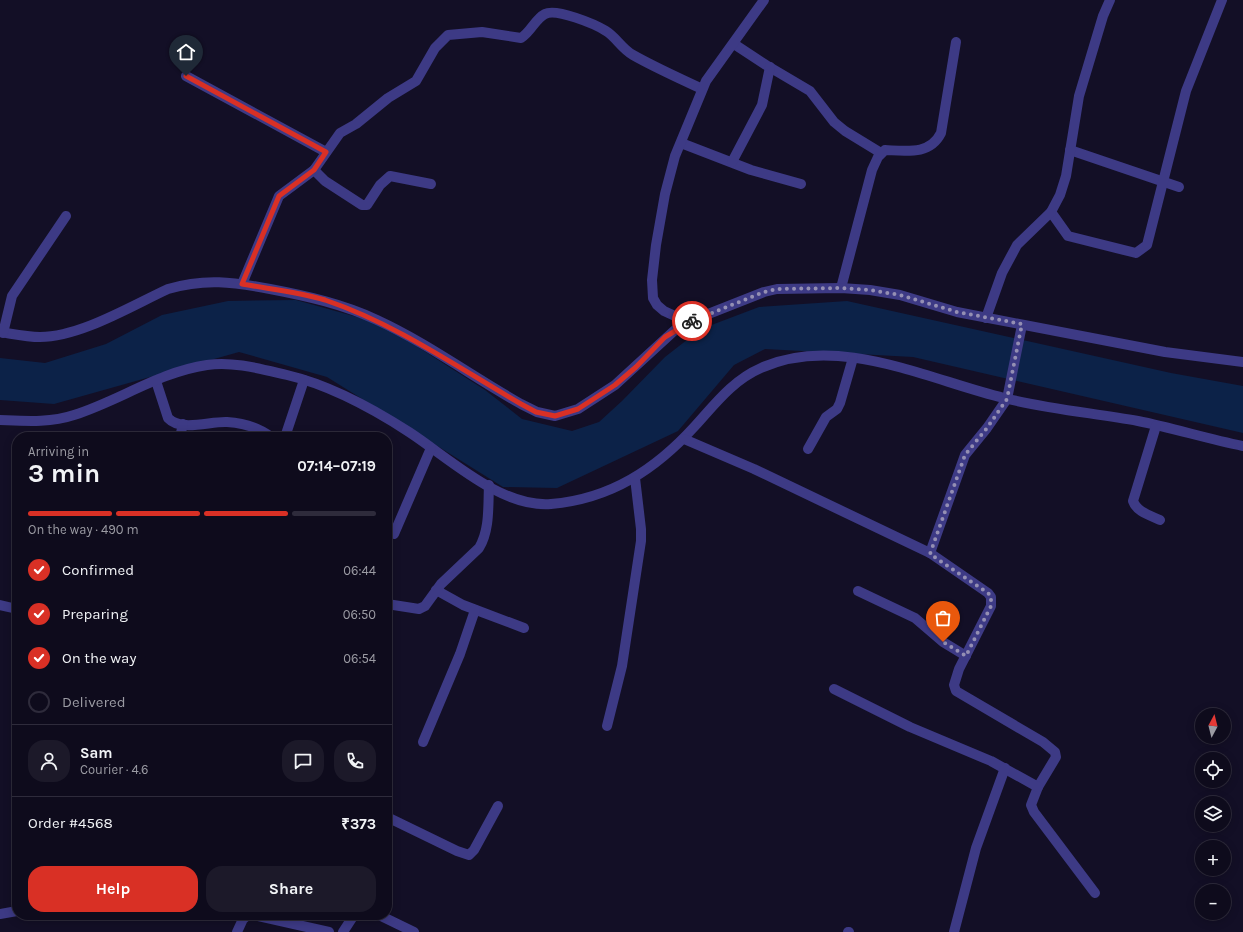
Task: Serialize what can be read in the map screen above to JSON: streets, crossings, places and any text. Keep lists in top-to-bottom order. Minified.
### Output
{"north":"top","page":{"heading":["3 min","Arriving in","07:14–07:19"],"panel":["Sam","Courier · 4.6","Order #4568","₹373"],"bar":"On the way · 490 m","list":[["Confirmed","06:44"],["Preparing","06:50"],["On the way","06:54"],"Delivered"],"map_buttons":["+","−"],"buttons":["Help","Share"]}}
